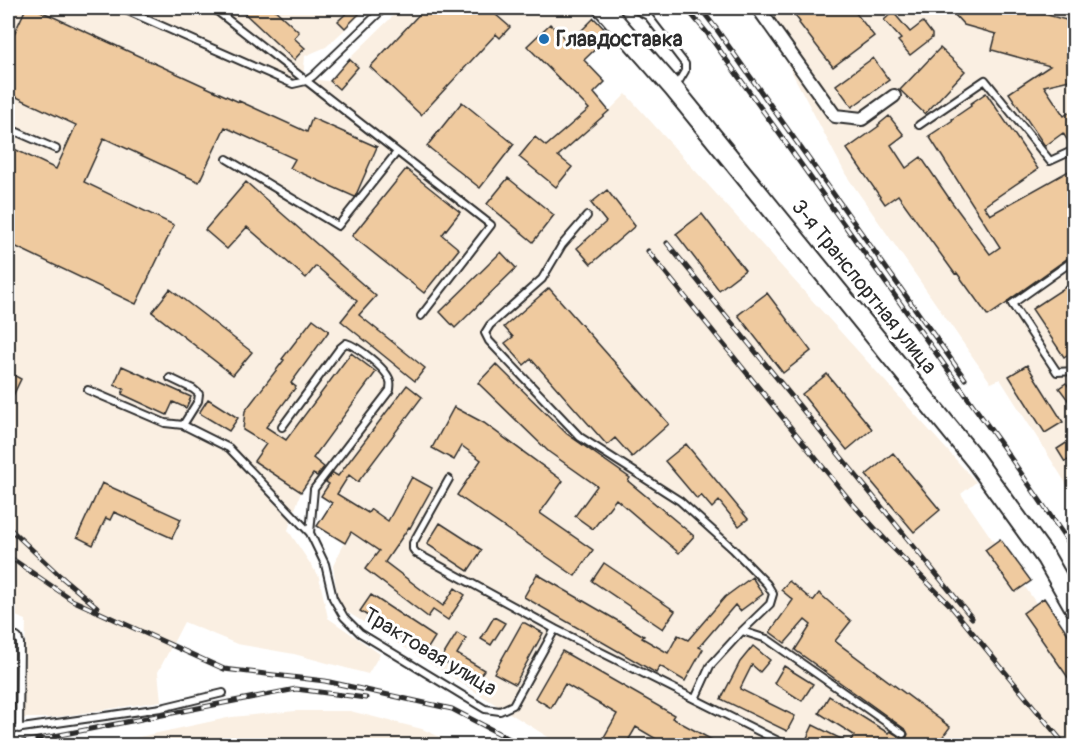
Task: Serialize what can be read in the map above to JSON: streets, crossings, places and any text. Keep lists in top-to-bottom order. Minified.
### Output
{"streets":{"street":["3-я Транспортная улица"],"lane":["Трактовая улица"]},"places":["Главдоставка"]}
